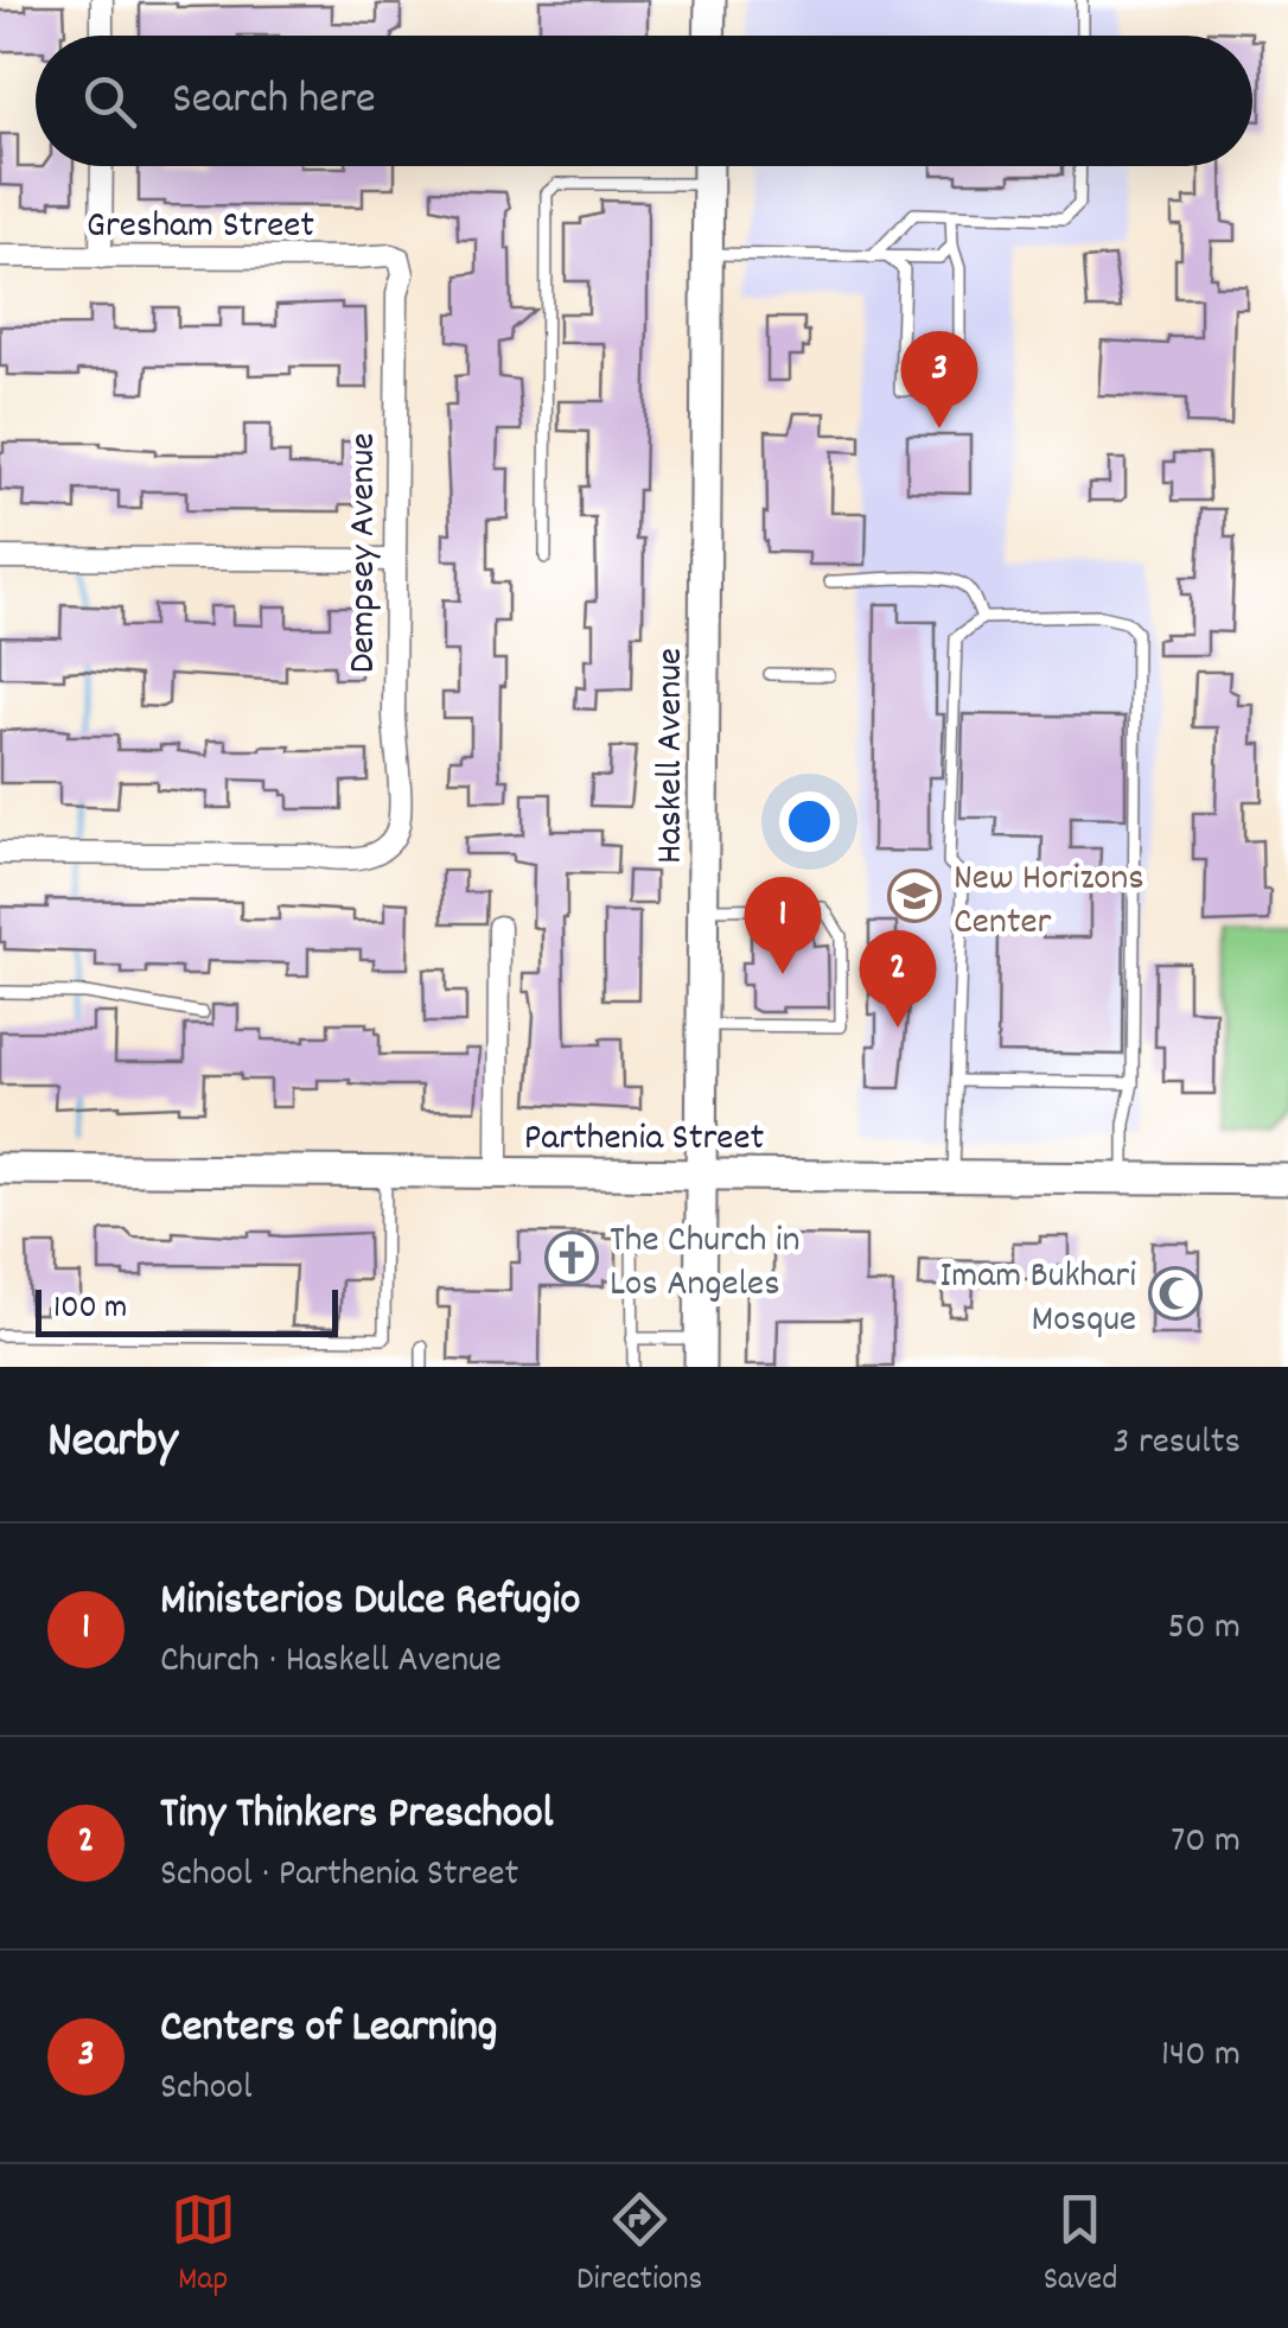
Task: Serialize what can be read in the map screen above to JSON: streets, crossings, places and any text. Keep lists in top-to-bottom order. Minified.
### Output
{"streets":{"main road":["Haskell Avenue","Parthenia Street"],"street":["Gresham Street","Dempsey Avenue"]},"crossings":[["Gresham Street","Dempsey Avenue"],["Haskell Avenue","Parthenia Street"]],"places":{"school or university":["New Horizons Center"],"church":["The Church in Los Angeles"],"mosque":["Imam Bukhari Mosque"]},"scale_bar":"100 m","page":{"search":"Search here","pins":["3","1","2"],"scale":"100 m","heading":["Nearby","3 results"],"list":[{"mark":"1","name":"Ministerios Dulce Refugio","note":"Church · Haskell Avenue","value":"50 m"},{"mark":"2","name":"Tiny Thinkers Preschool","note":"School · Parthenia Street","value":"70 m"},{"mark":"3","name":"Centers of Learning","note":"School","value":"140 m"}],"nav":["Map","Directions","Saved"]}}
